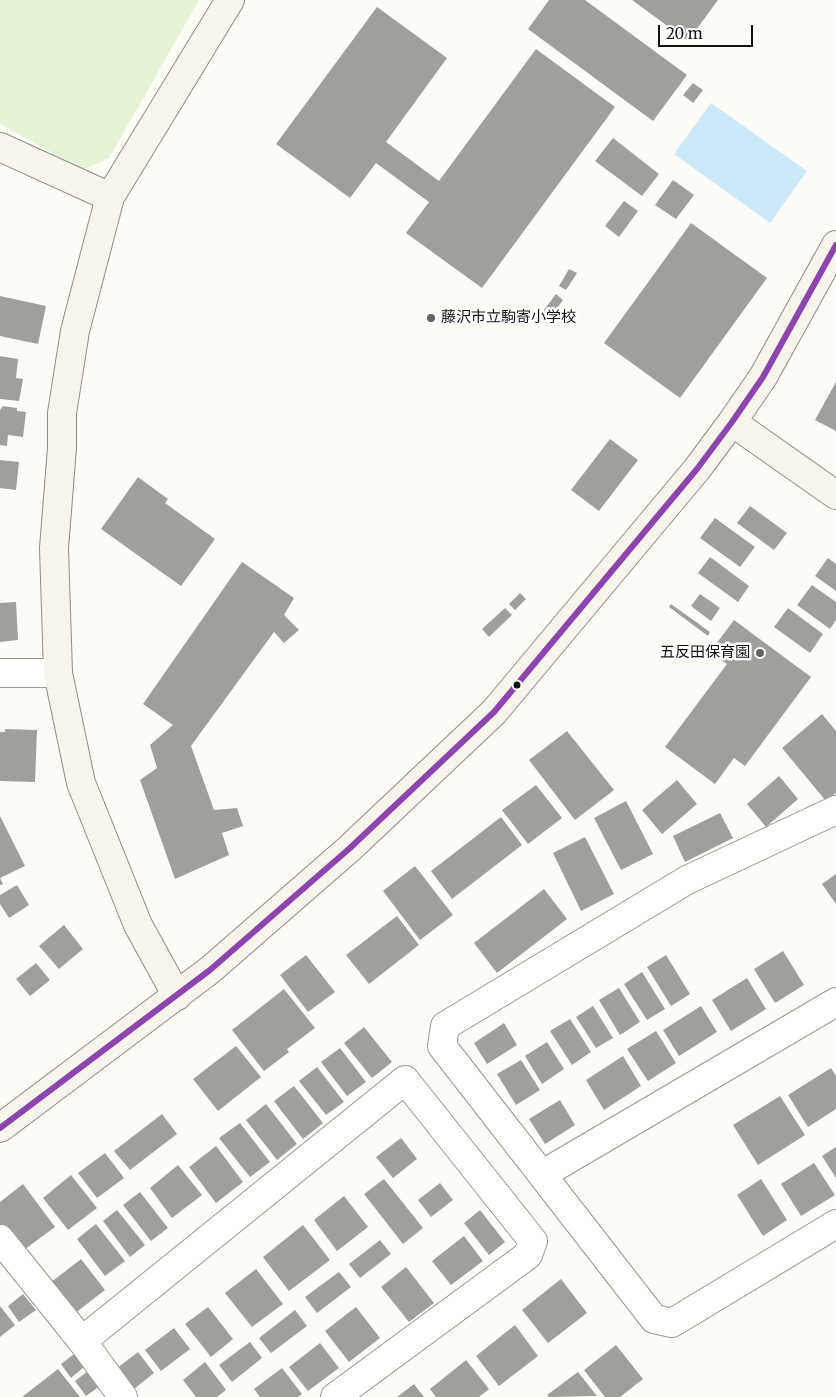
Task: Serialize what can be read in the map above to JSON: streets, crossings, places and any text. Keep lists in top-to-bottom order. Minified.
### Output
{"places":["藤沢市立駒寄小学校","五反田保育園"],"scale_bar":"20 m"}
